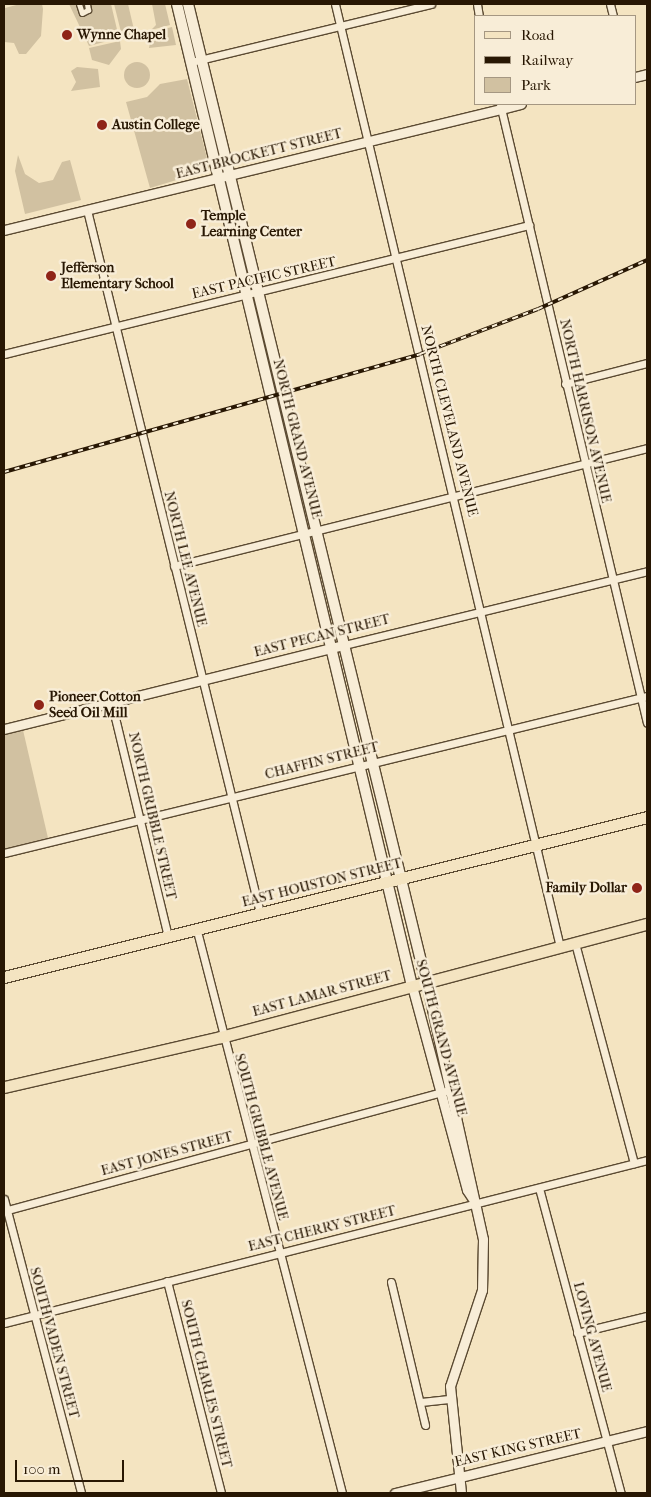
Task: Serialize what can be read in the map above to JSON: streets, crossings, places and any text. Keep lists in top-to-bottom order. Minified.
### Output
{"streets":{"main road":["NORTH GRAND AVENUE","EAST HOUSTON STREET","EAST LAMAR STREET","SOUTH GRAND AVENUE"],"street":["EAST BROCKETT STREET","EAST PACIFIC STREET","NORTH HARRISON AVENUE","NORTH CLEVELAND AVENUE","NORTH LEE AVENUE","EAST PECAN STREET","CHAFFIN STREET","NORTH GRIBBLE STREET","SOUTH GRIBBLE AVENUE","EAST JONES STREET","EAST CHERRY STREET","LOVING AVENUE","SOUTH VADEN STREET","SOUTH CHARLES STREET","EAST KING STREET"]},"crossings":[["EAST BROCKETT STREET","NORTH HARRISON AVENUE"],["EAST BROCKETT STREET","NORTH CLEVELAND AVENUE"],["EAST BROCKETT STREET","NORTH GRAND AVENUE"],["EAST BROCKETT STREET","NORTH LEE AVENUE"],["EAST PACIFIC STREET","NORTH HARRISON AVENUE"],["EAST PACIFIC STREET","NORTH CLEVELAND AVENUE"],["EAST PACIFIC STREET","NORTH GRAND AVENUE"],["EAST PACIFIC STREET","NORTH LEE AVENUE"],["NORTH HARRISON AVENUE","EAST PECAN STREET"],["NORTH HARRISON AVENUE","CHAFFIN STREET"],["NORTH CLEVELAND AVENUE","EAST PECAN STREET"],["NORTH CLEVELAND AVENUE","CHAFFIN STREET"],["NORTH CLEVELAND AVENUE","EAST HOUSTON STREET"],["NORTH CLEVELAND AVENUE","EAST LAMAR STREET"],["NORTH GRAND AVENUE","EAST PECAN STREET"],["NORTH GRAND AVENUE","CHAFFIN STREET"],["NORTH GRAND AVENUE","EAST HOUSTON STREET"],["NORTH GRAND AVENUE","SOUTH GRAND AVENUE"],["NORTH LEE AVENUE","EAST PECAN STREET"],["NORTH LEE AVENUE","CHAFFIN STREET"],["NORTH LEE AVENUE","EAST HOUSTON STREET"],["EAST PECAN STREET","NORTH GRIBBLE STREET"],["CHAFFIN STREET","NORTH GRIBBLE STREET"],["NORTH GRIBBLE STREET","EAST HOUSTON STREET"],["EAST HOUSTON STREET","SOUTH GRAND AVENUE"],["EAST HOUSTON STREET","SOUTH GRIBBLE AVENUE"],["EAST LAMAR STREET","SOUTH GRAND AVENUE"],["EAST LAMAR STREET","SOUTH GRIBBLE AVENUE"],["SOUTH GRAND AVENUE","EAST JONES STREET"],["SOUTH GRAND AVENUE","EAST CHERRY STREET"],["SOUTH GRAND AVENUE","EAST KING STREET"],["SOUTH GRIBBLE AVENUE","EAST JONES STREET"],["SOUTH GRIBBLE AVENUE","EAST CHERRY STREET"],["EAST JONES STREET","SOUTH VADEN STREET"],["EAST CHERRY STREET","LOVING AVENUE"],["EAST CHERRY STREET","SOUTH VADEN STREET"],["EAST CHERRY STREET","SOUTH CHARLES STREET"],["LOVING AVENUE","EAST KING STREET"]],"places":["Wynne Chapel","Austin College","Temple Learning Center","Jefferson Elementary School","Pioneer Cotton Seed Oil Mill","Family Dollar"],"legend":["Road","Railway","Park"],"scale_bar":"100 m"}
